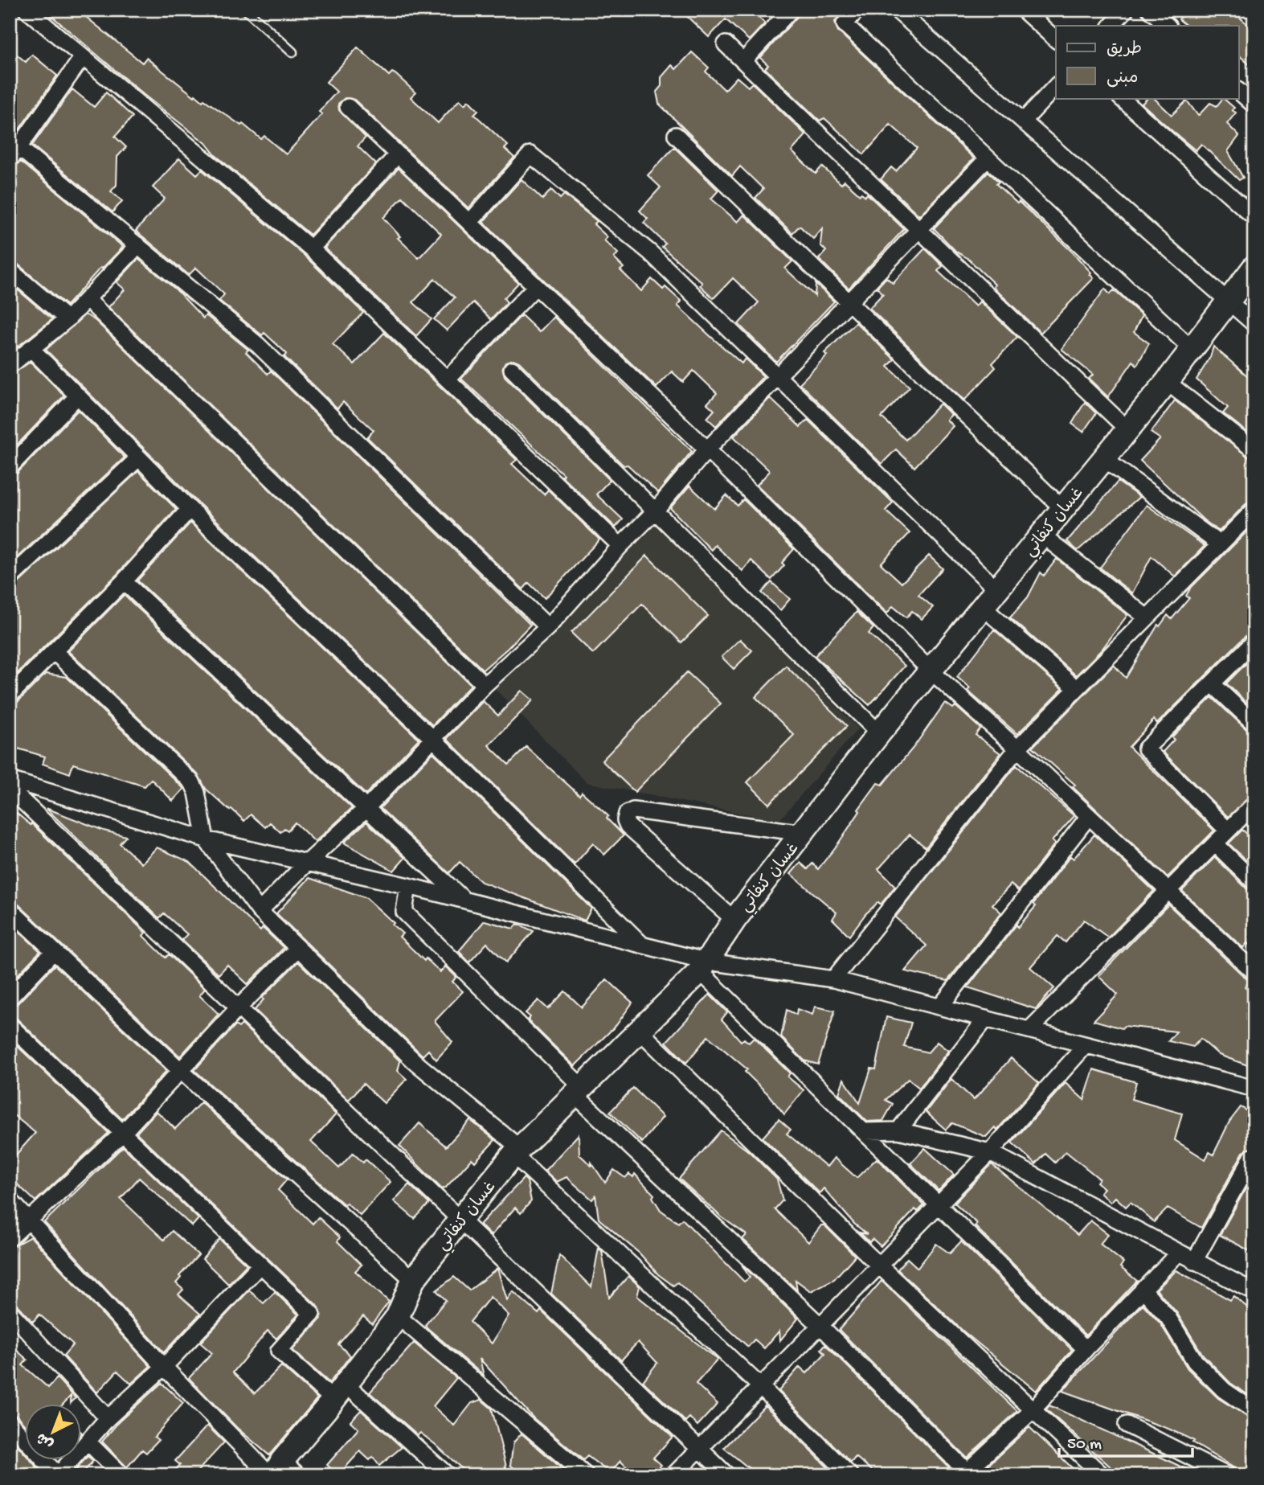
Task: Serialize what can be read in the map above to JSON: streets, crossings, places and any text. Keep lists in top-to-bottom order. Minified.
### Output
{"streets":{"street":["غسان كنفاتي"]},"legend":["طريق","مبنى"],"scale_bar":"50 m","north":"bottom left"}
